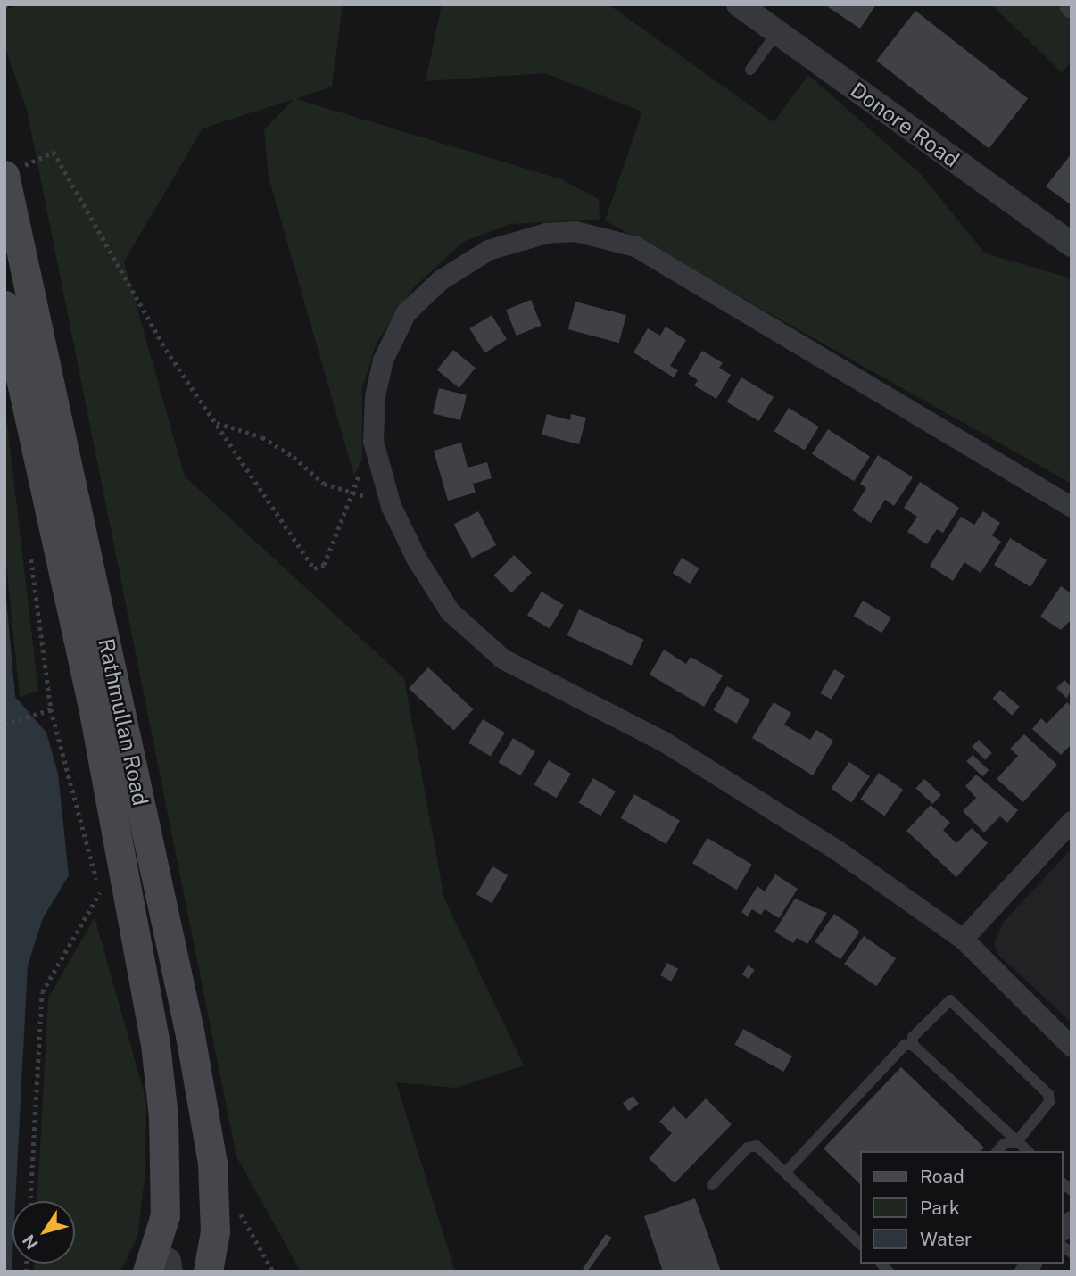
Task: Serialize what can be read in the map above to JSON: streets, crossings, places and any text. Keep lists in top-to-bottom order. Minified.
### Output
{"streets":{"main road":["Rathmullan Road"],"street":["Donore Road"]},"legend":["Road","Park","Water"],"north":"bottom left"}
